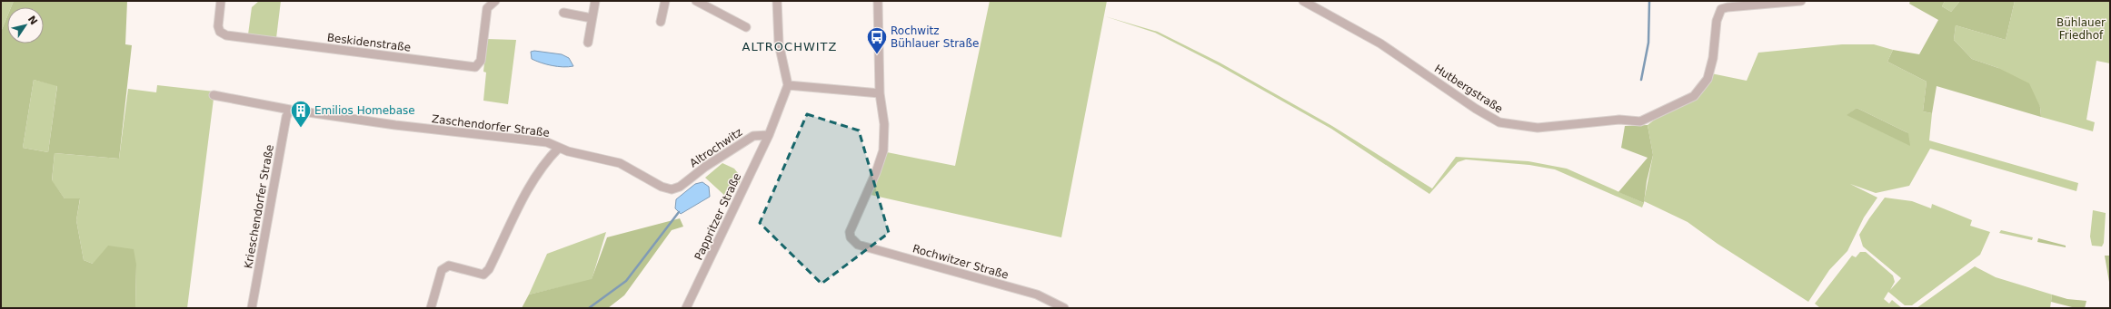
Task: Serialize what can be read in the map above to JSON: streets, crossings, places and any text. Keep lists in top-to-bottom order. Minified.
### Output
{"streets":{"street":["Beskidenstraße","Hutbergstraße","Zaschendorfer Straße","Altrochwitz","Krieschendorfer Straße","Pappritzer Straße","Rochwitzer Straße"]},"crossings":[["Zaschendorfer Straße","Altrochwitz"],["Zaschendorfer Straße","Krieschendorfer Straße"],["Altrochwitz","Pappritzer Straße"]],"districts":["ALTROCHWITZ"],"parks":["Bühlauer Friedhof"],"places":{"bus stop":["Rochwitz Bühlauer Straße"],"building":["Emilios Homebase"]},"north":"top right"}
